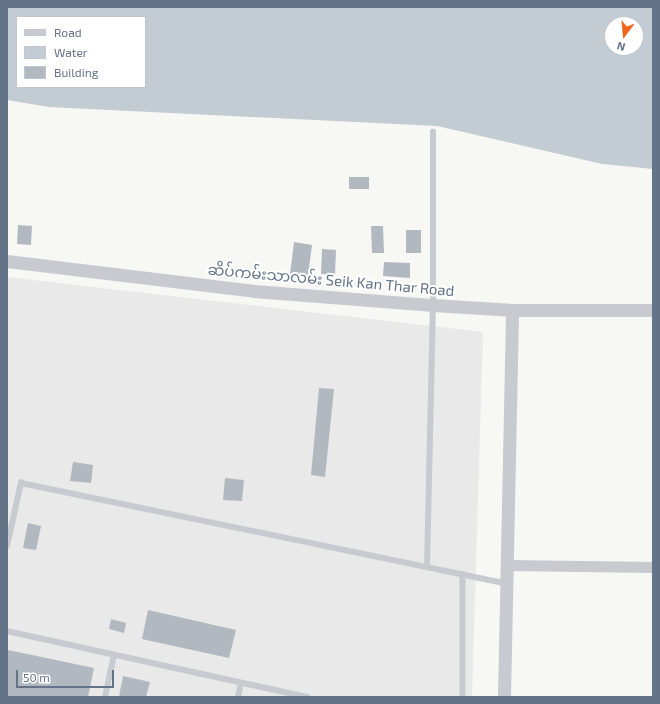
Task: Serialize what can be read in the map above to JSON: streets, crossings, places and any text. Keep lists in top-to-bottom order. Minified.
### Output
{"streets":{"street":["ဆိပ်ကမ်းသာလမ်း Seik Kan Thar Road"]},"legend":["Road","Water","Building"],"scale_bar":"50 m","north":"bottom"}
